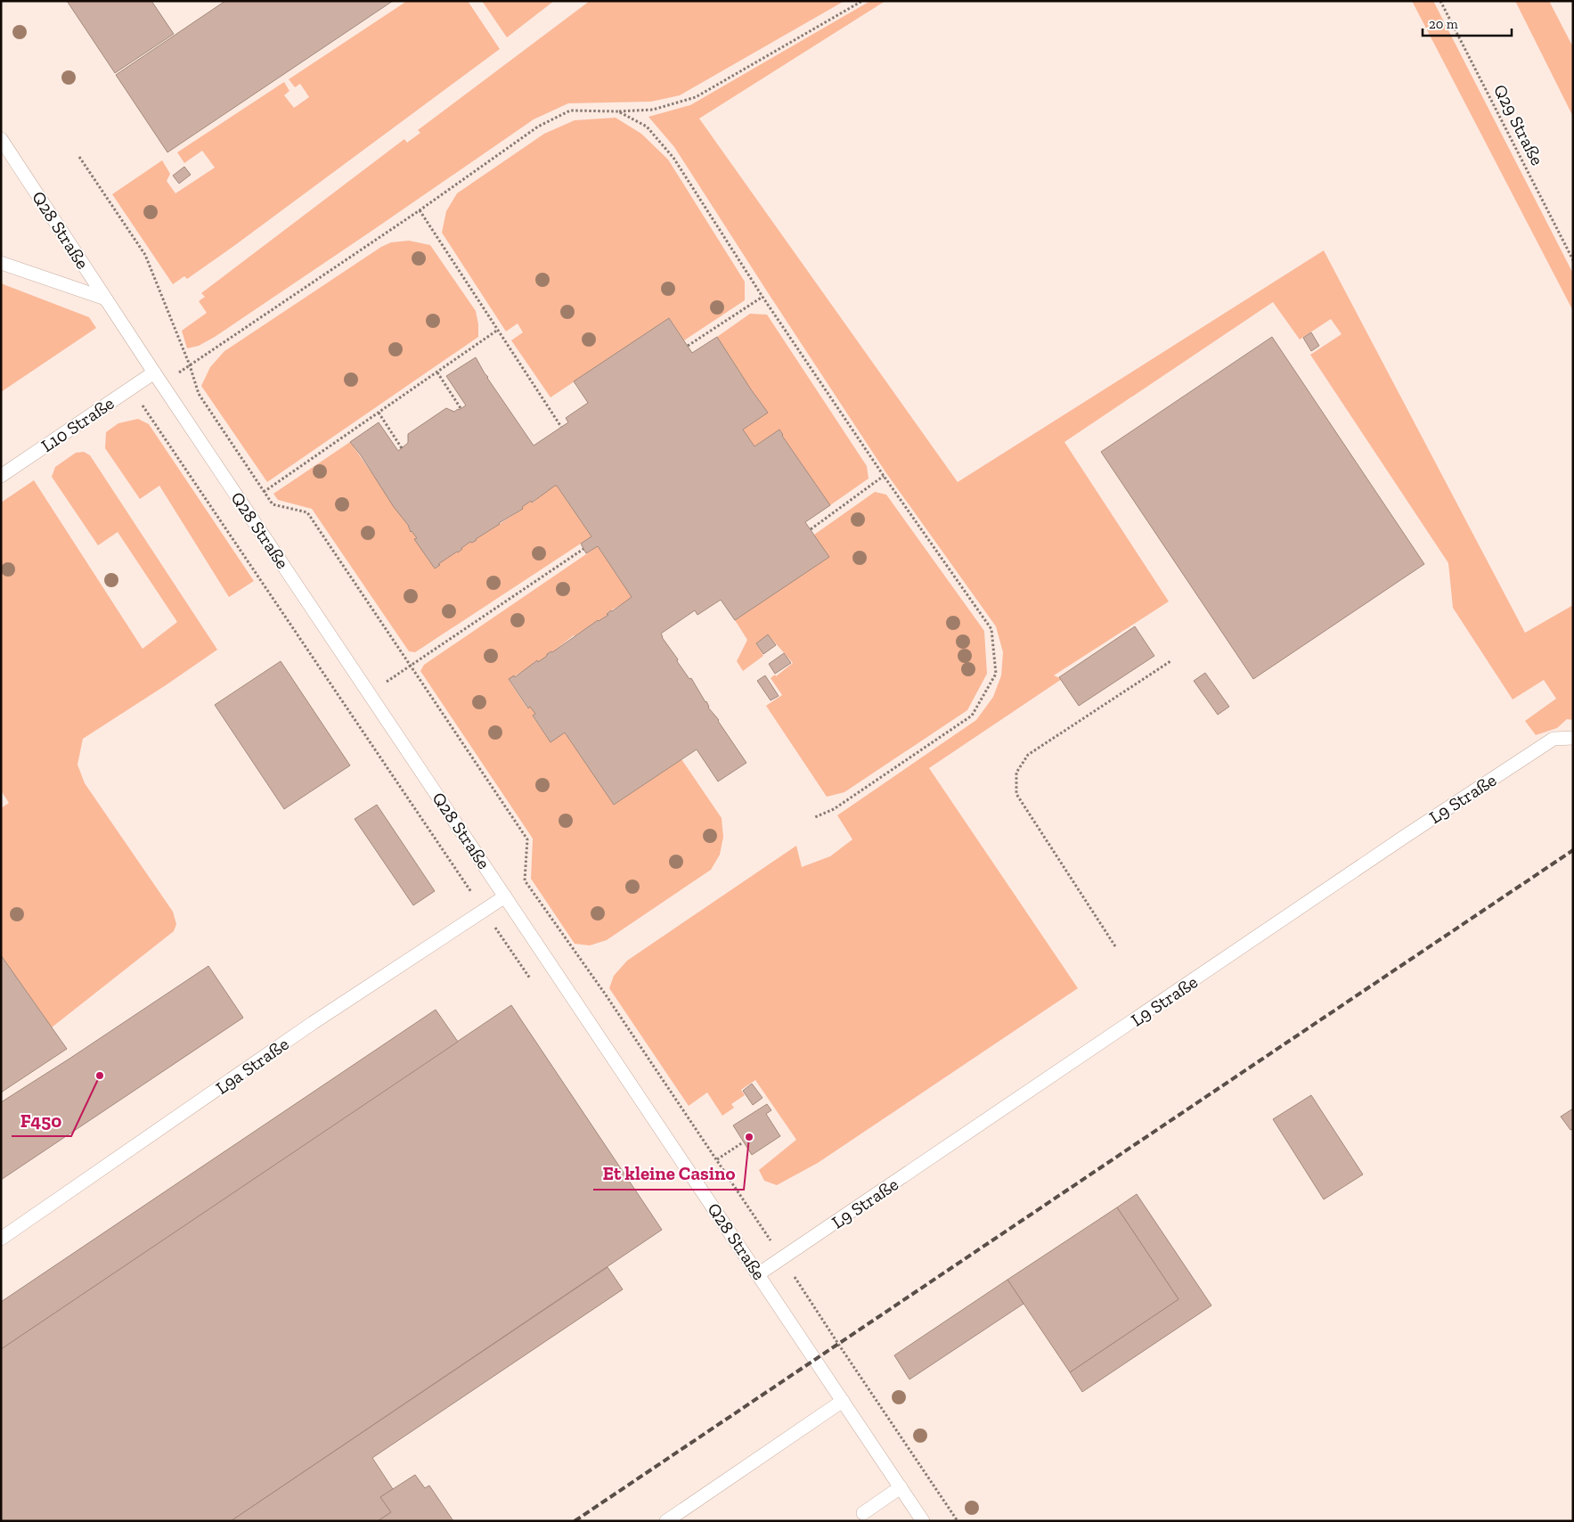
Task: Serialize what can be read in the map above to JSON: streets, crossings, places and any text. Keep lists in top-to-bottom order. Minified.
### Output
{"streets":{"lane":["Q28 Straße","L10 Straße","L9 Straße","L9a Straße"],"path":["Q29 Straße"]},"crossings":[["Q28 Straße","L10 Straße"],["Q28 Straße","L9 Straße"],["Q28 Straße","L9a Straße"]],"places":["F450","Et kleine Casino"],"scale_bar":"20 m"}
